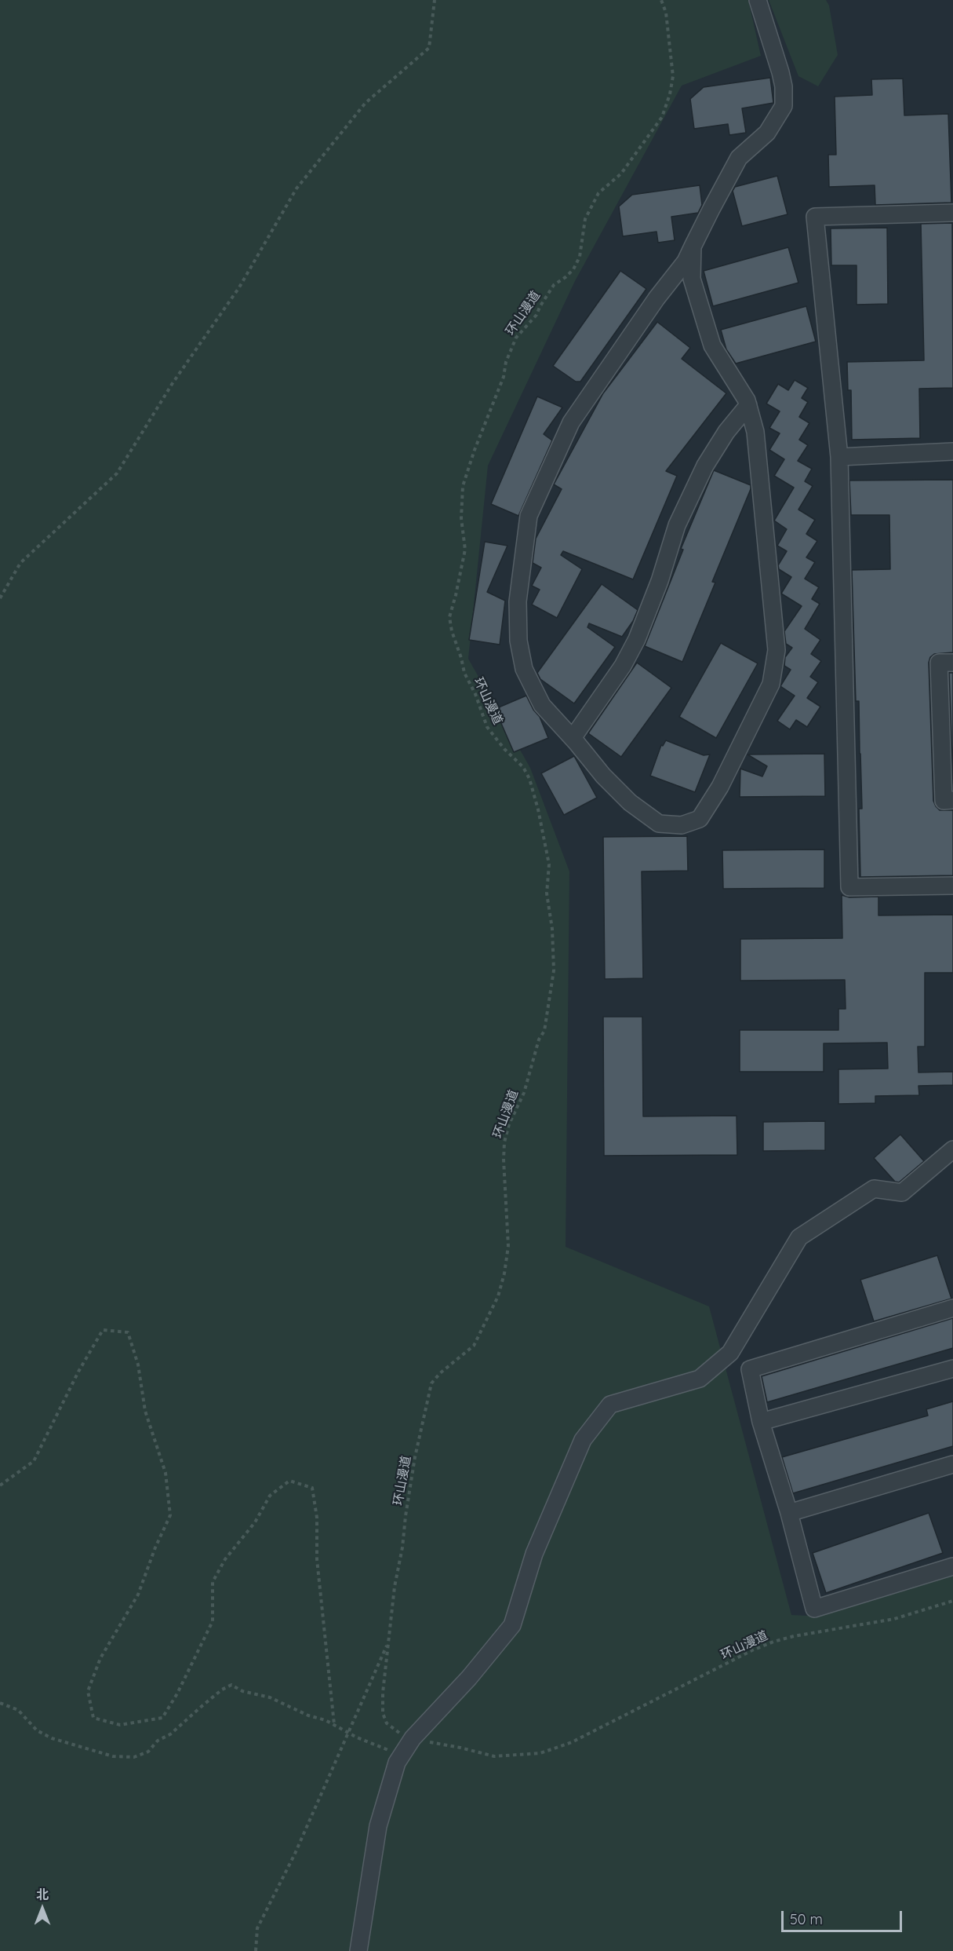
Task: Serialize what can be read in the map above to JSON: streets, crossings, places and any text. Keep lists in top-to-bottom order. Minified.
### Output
{"streets":{"path":["环山漫道"]},"scale_bar":"50 m","north":"top"}
